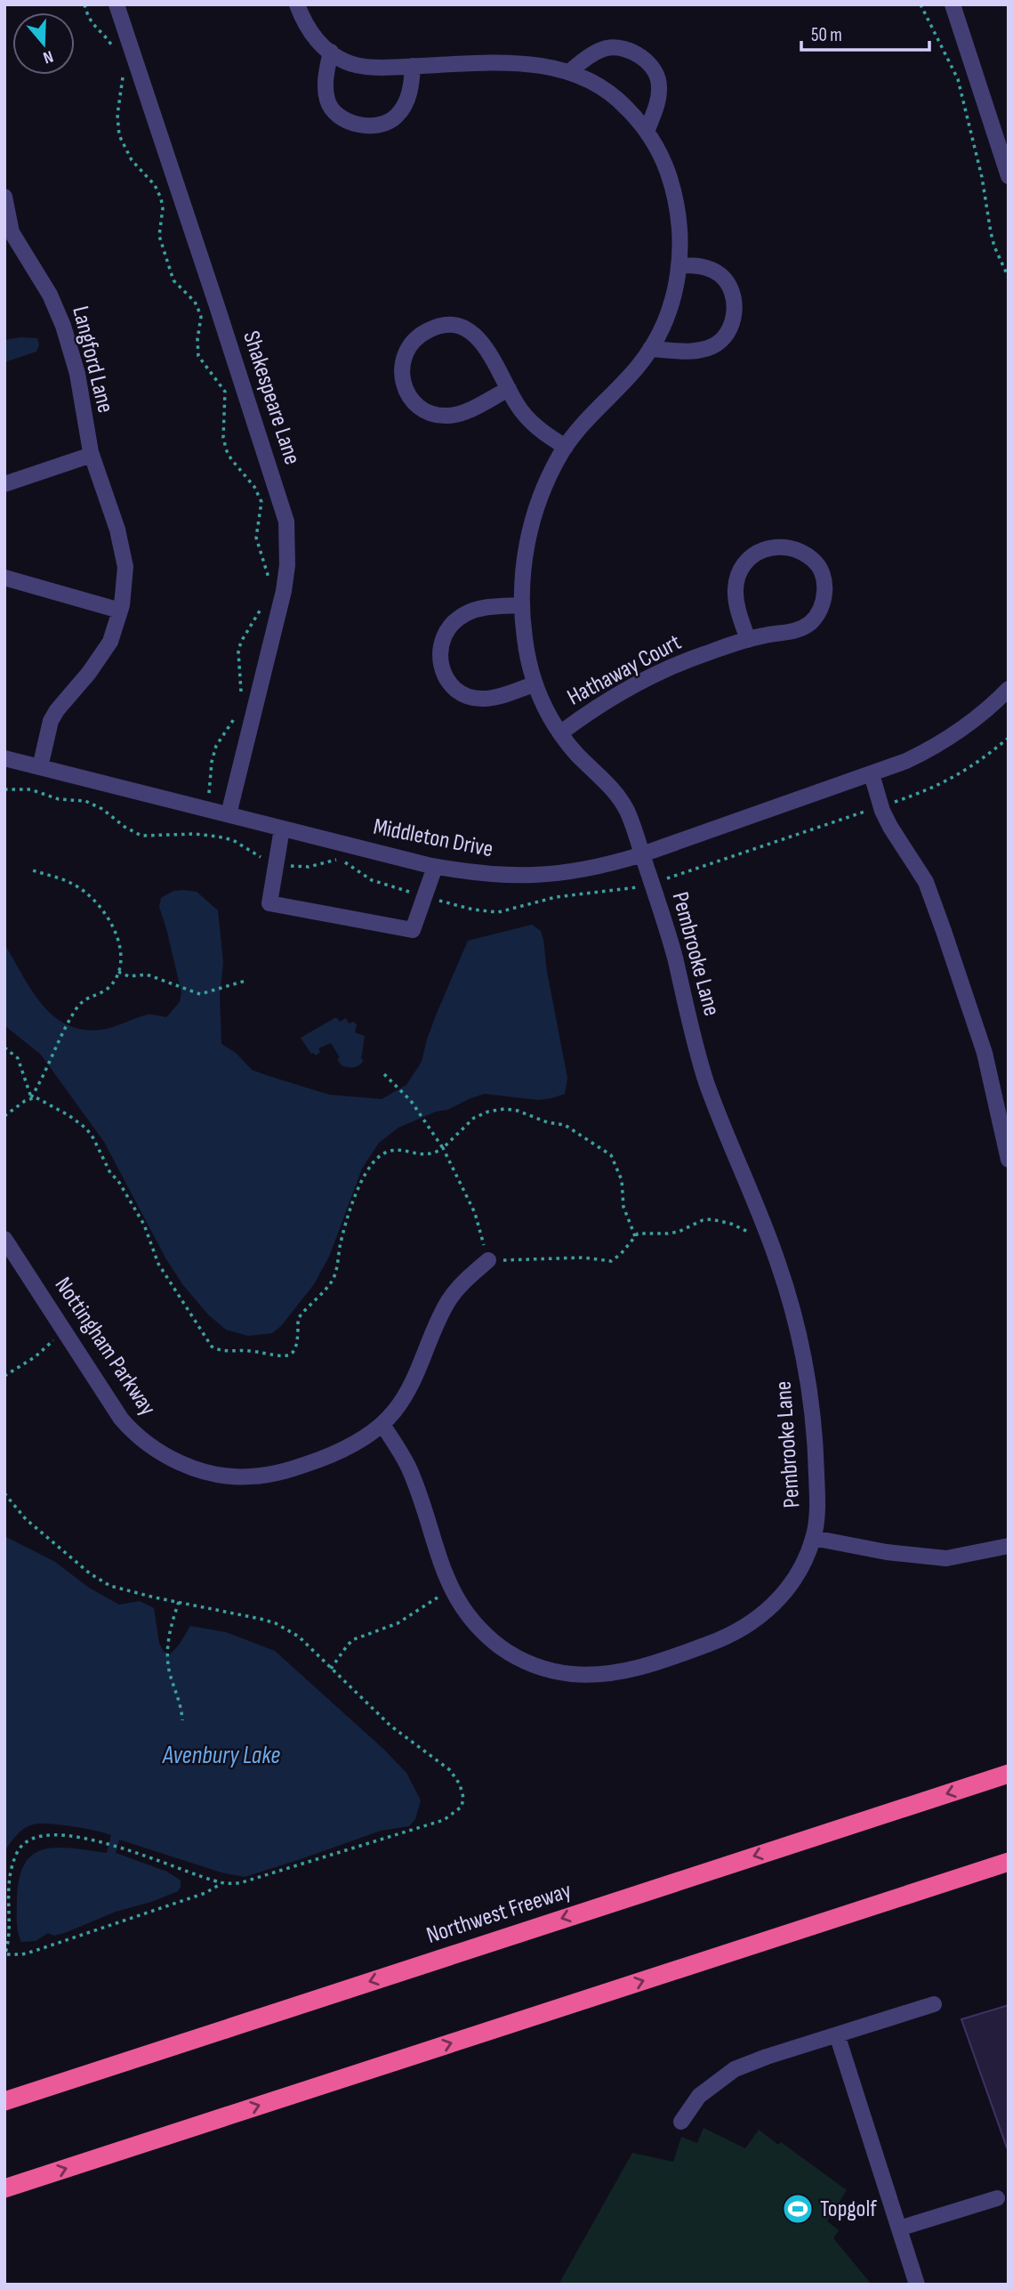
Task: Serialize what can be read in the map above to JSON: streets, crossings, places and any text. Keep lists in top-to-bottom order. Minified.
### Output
{"streets":{"highway":["Northwest Freeway"],"street":["Langford Lane","Shakespeare Lane","Hathaway Court","Middleton Drive","Pembrooke Lane","Nottingham Parkway"]},"crossings":[["Langford Lane","Middleton Drive"],["Shakespeare Lane","Middleton Drive"],["Hathaway Court","Pembrooke Lane"],["Middleton Drive","Pembrooke Lane"],["Pembrooke Lane","Nottingham Parkway"]],"water":["Avenbury Lake"],"places":{"sports":["Topgolf"]},"scale_bar":"50 m","north":"bottom"}
